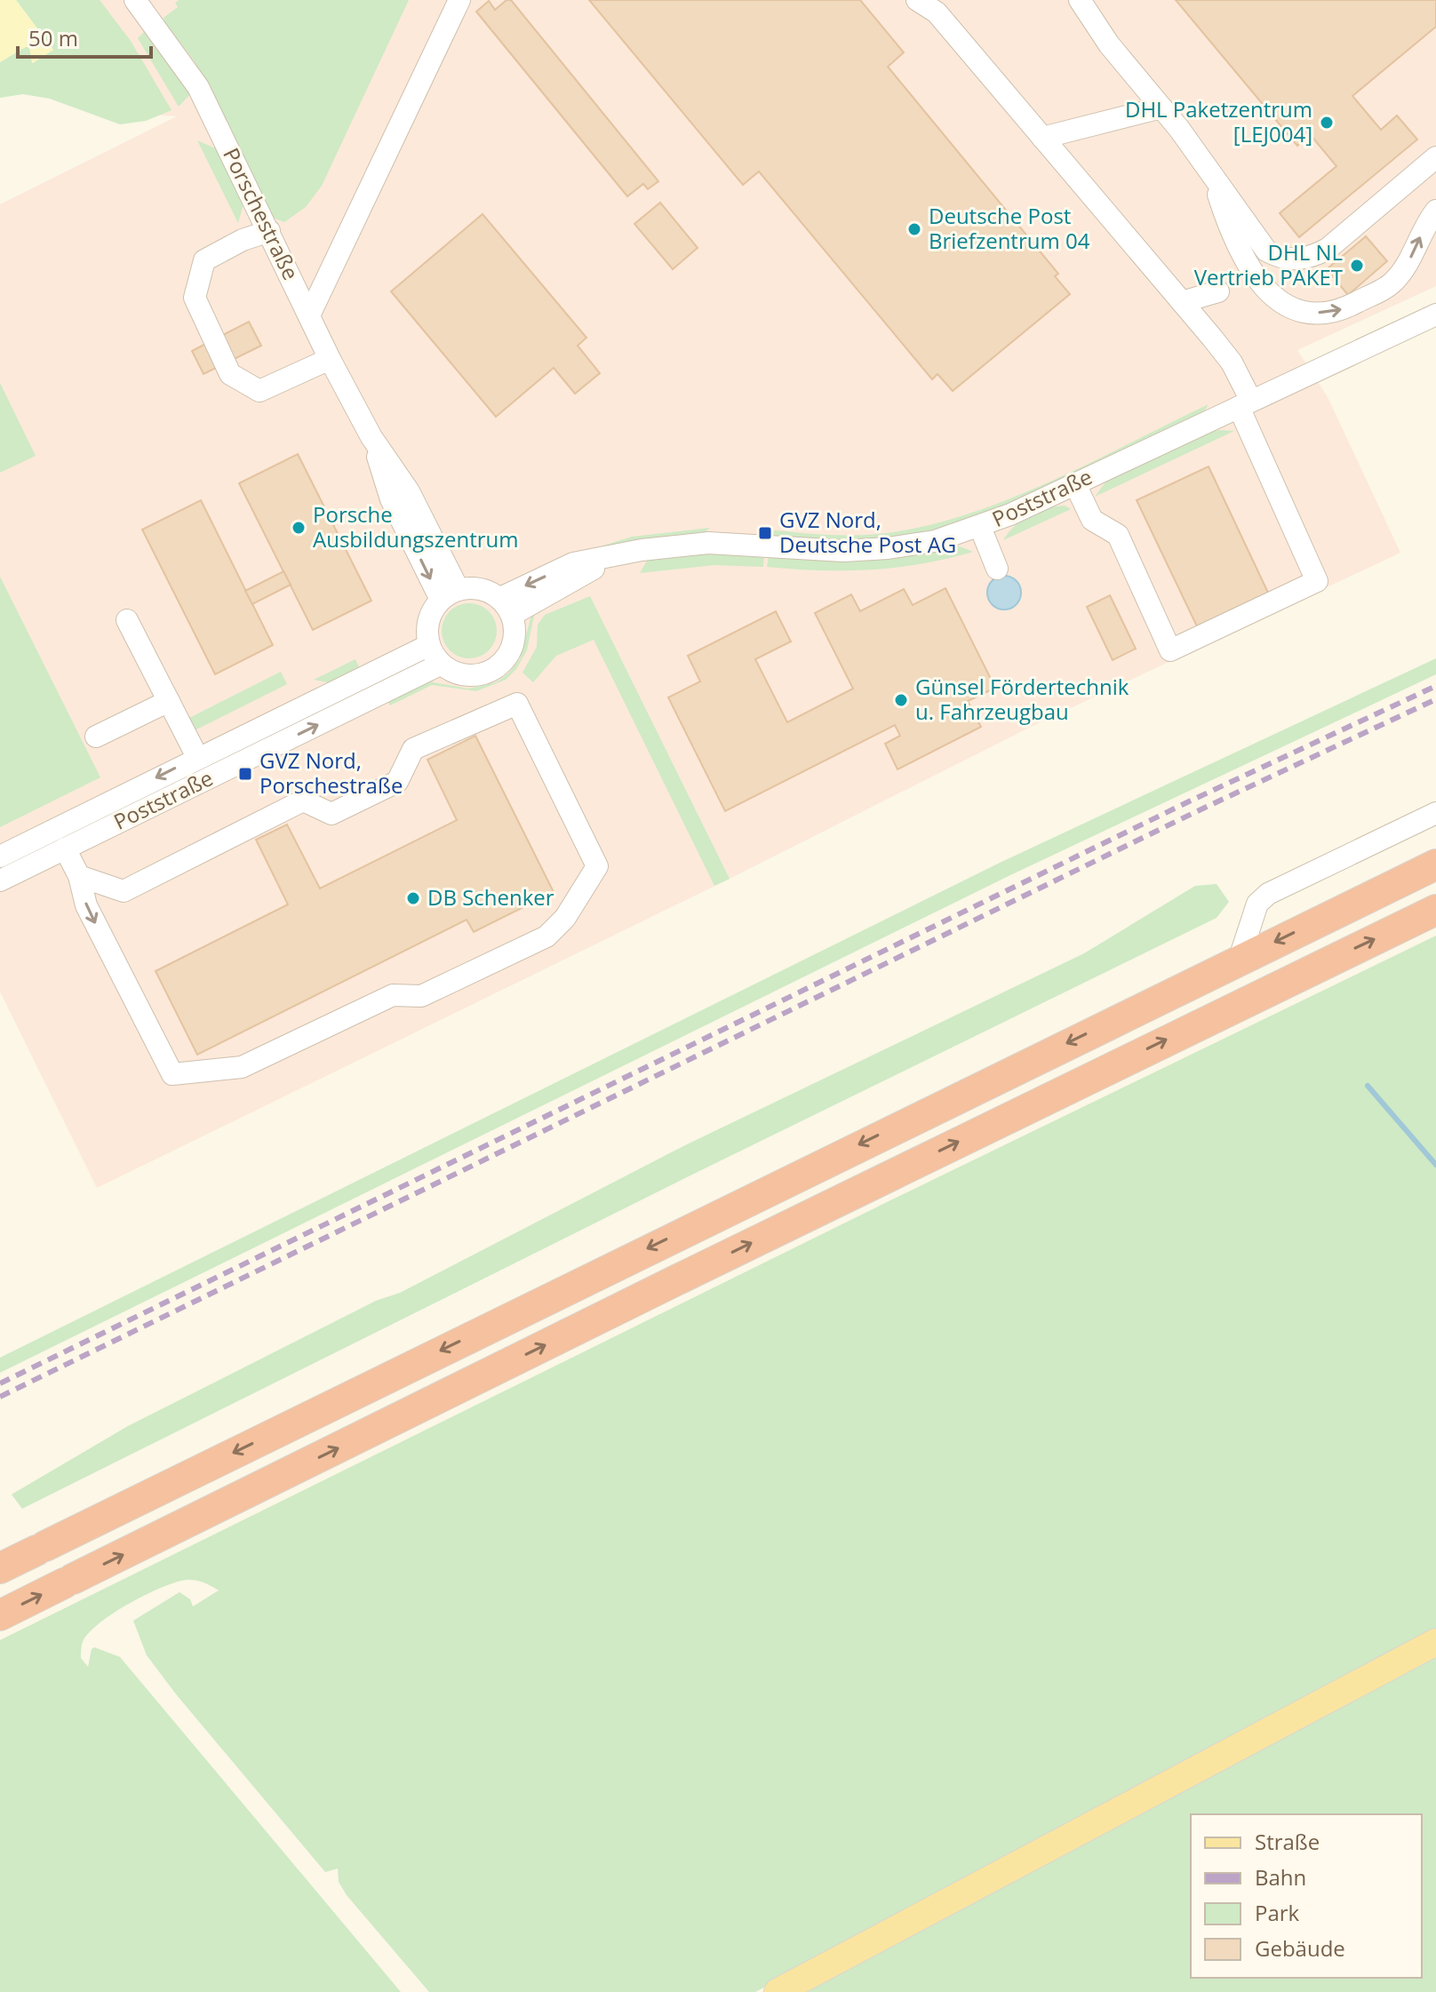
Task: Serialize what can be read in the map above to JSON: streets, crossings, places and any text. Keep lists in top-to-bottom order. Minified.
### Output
{"streets":{"street":["Porschestraße","Poststraße"]},"crossings":[["Porschestraße","Poststraße"]],"places":{"other":["DHL Paketzentrum [LEJ004]","Deutsche Post Briefzentrum 04","DHL NL Vertrieb PAKET","Porsche Ausbildungszentrum","Günsel Fördertechnik u. Fahrzeugbau","DB Schenker"],"transit":["GVZ Nord, Deutsche Post AG","GVZ Nord, Porschestraße"]},"legend":["Straße","Bahn","Park","Gebäude"],"scale_bar":"50 m"}
